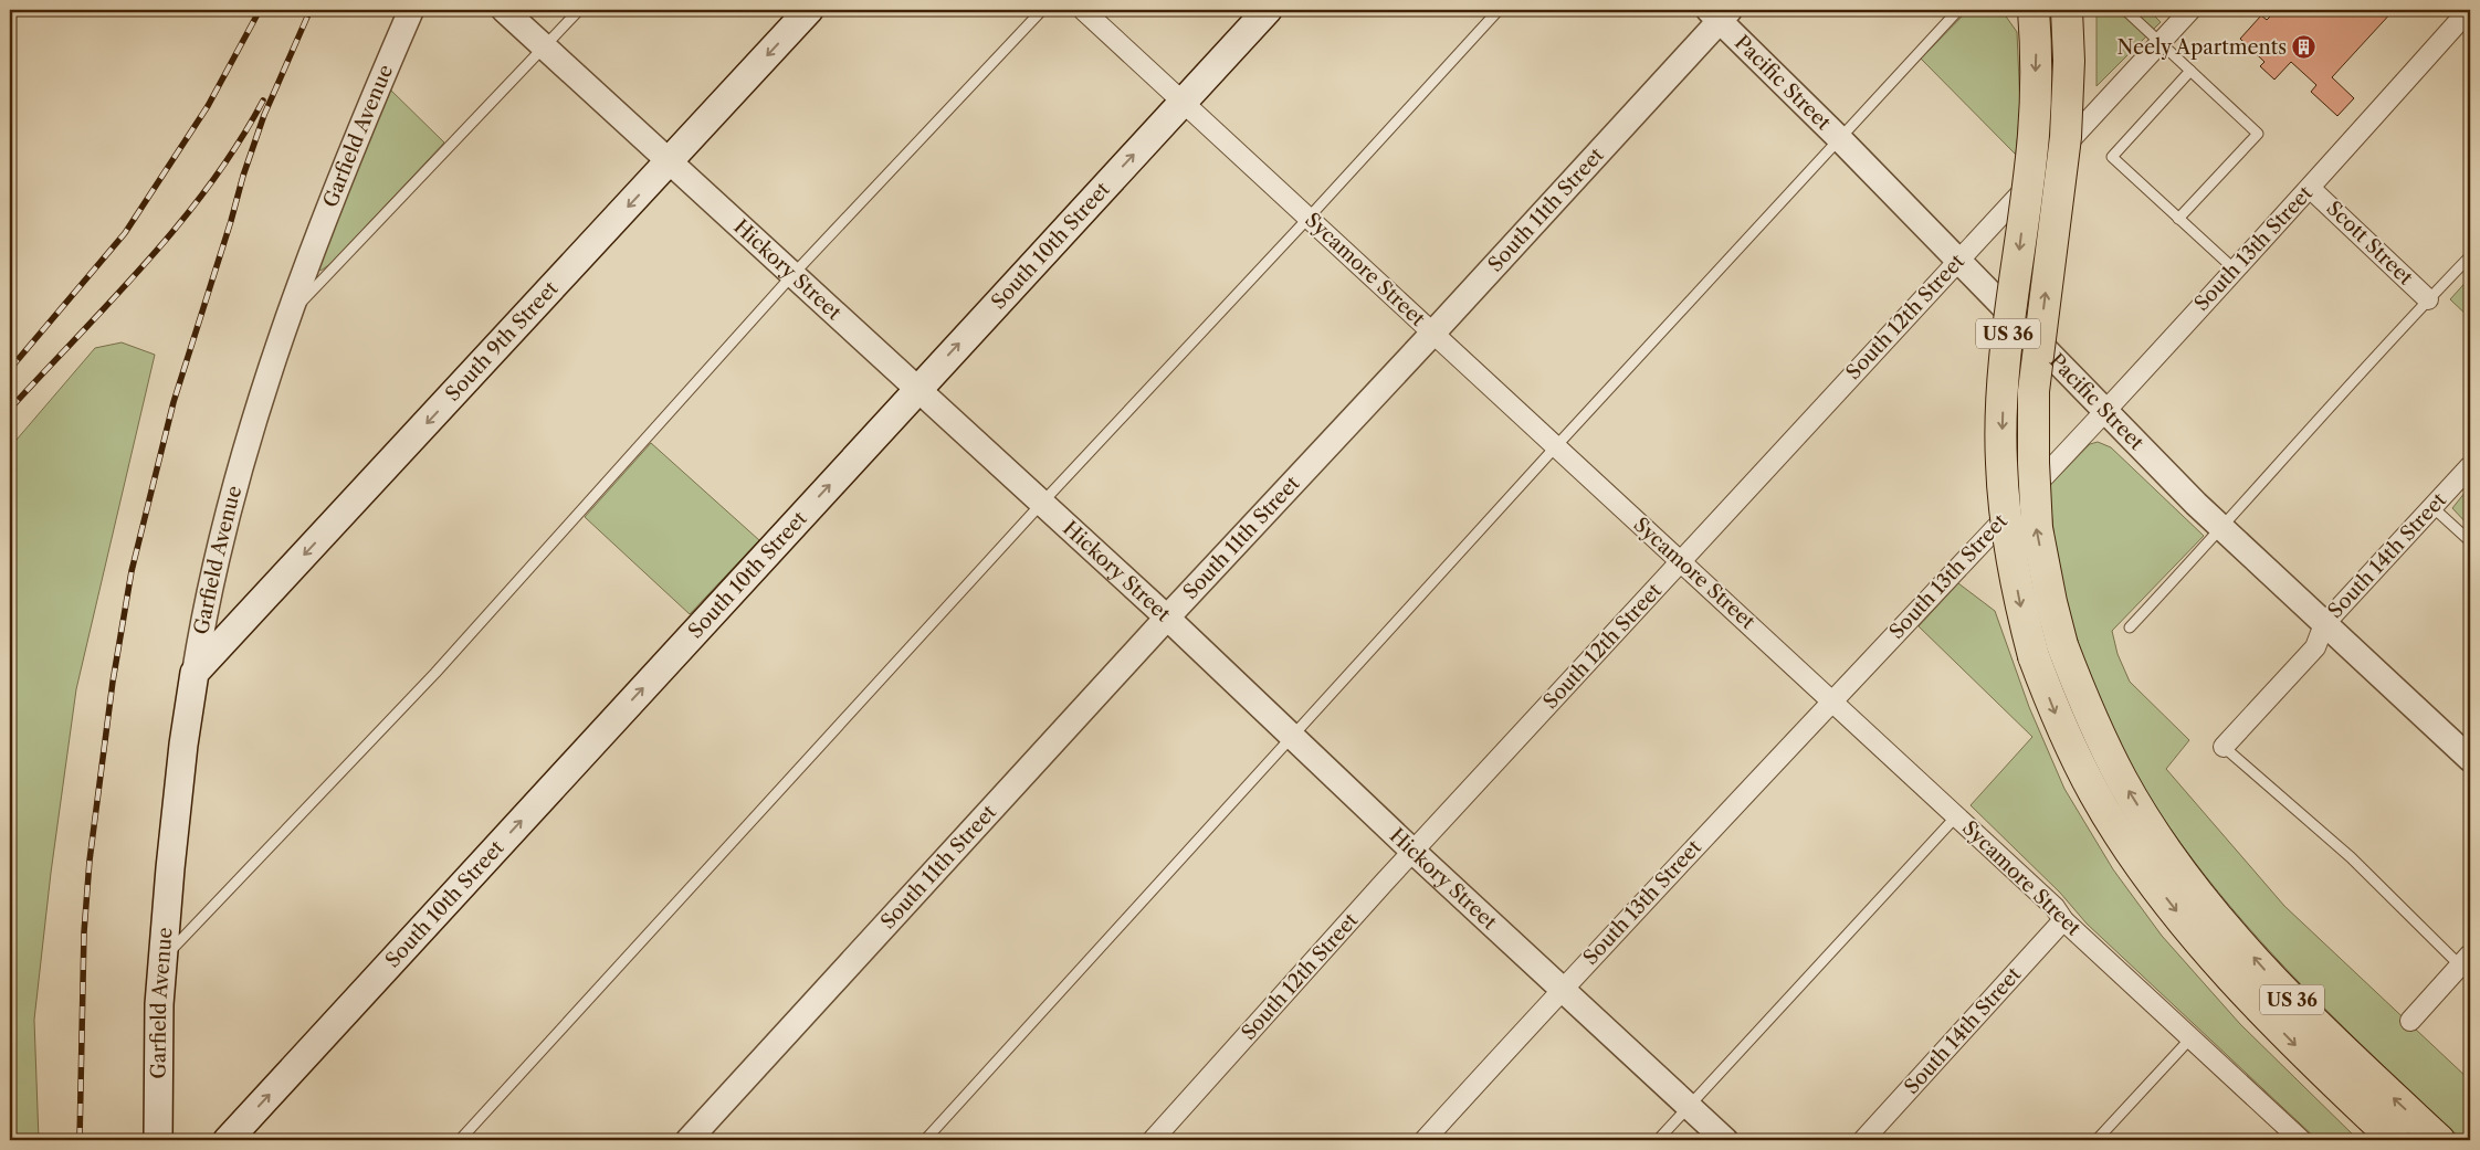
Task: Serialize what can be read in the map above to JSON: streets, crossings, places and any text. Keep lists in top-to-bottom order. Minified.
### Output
{"streets":{"highway":["US 36"],"main road":["Garfield Avenue","South 10th Street","South 9th Street"],"street":["Pacific Street","South 11th Street","Scott Street","South 13th Street","Hickory Street","Sycamore Street","South 12th Street","South 14th Street"]},"crossings":[["Pacific Street","South 11th Street"],["Pacific Street","South 13th Street"],["Pacific Street","South 12th Street"],["Pacific Street","South 14th Street"],["Garfield Avenue","South 9th Street"],["South 11th Street","Hickory Street"],["South 11th Street","Sycamore Street"],["Scott Street","South 13th Street"],["South 10th Street","Hickory Street"],["South 10th Street","Sycamore Street"],["South 13th Street","Hickory Street"],["South 13th Street","Sycamore Street"],["Hickory Street","South 12th Street"],["Hickory Street","South 9th Street"],["Sycamore Street","South 12th Street"],["Sycamore Street","South 14th Street"]],"one_way":["South 10th Street","South 9th Street"],"places":{"building":["Neely Apartments"]}}
